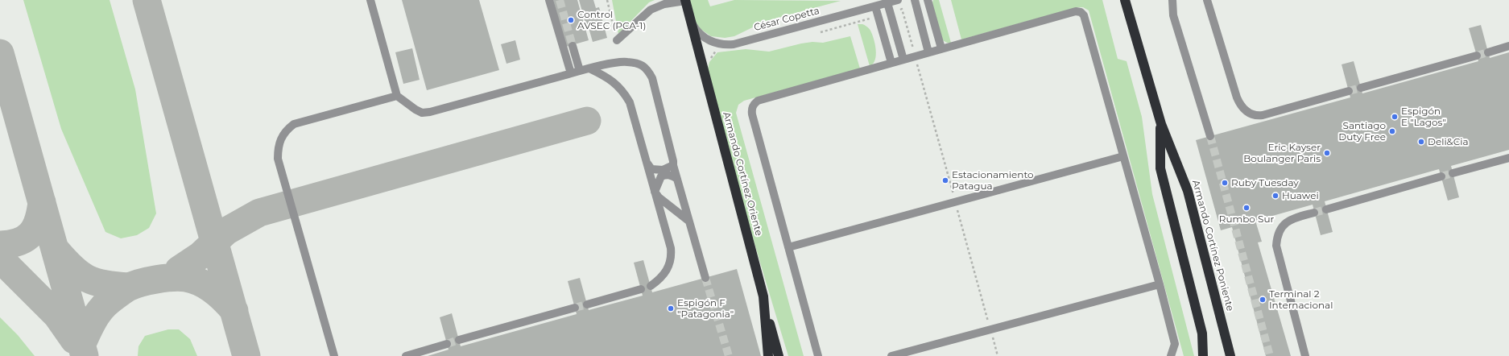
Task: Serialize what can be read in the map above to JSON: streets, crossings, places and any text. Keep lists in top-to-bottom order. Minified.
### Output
{"streets":{"highway":["Armando Cortínez Oriente","Armando Cortínez Poniente"],"street":["César Copetta"]},"crossings":[["César Copetta","Armando Cortínez Oriente"]],"places":["Control AVSEC (PCA-1)","Espigón E \"Lagos\"","Santiago Duty Free","Deli&Cia","Eric Kayser Boulanger Paris","Estacionamiento Patagua","Ruby Tuesday","Huawei","Rumbo Sur","Terminal 2 Internacional","Espigón F \"Patagonia\""]}
